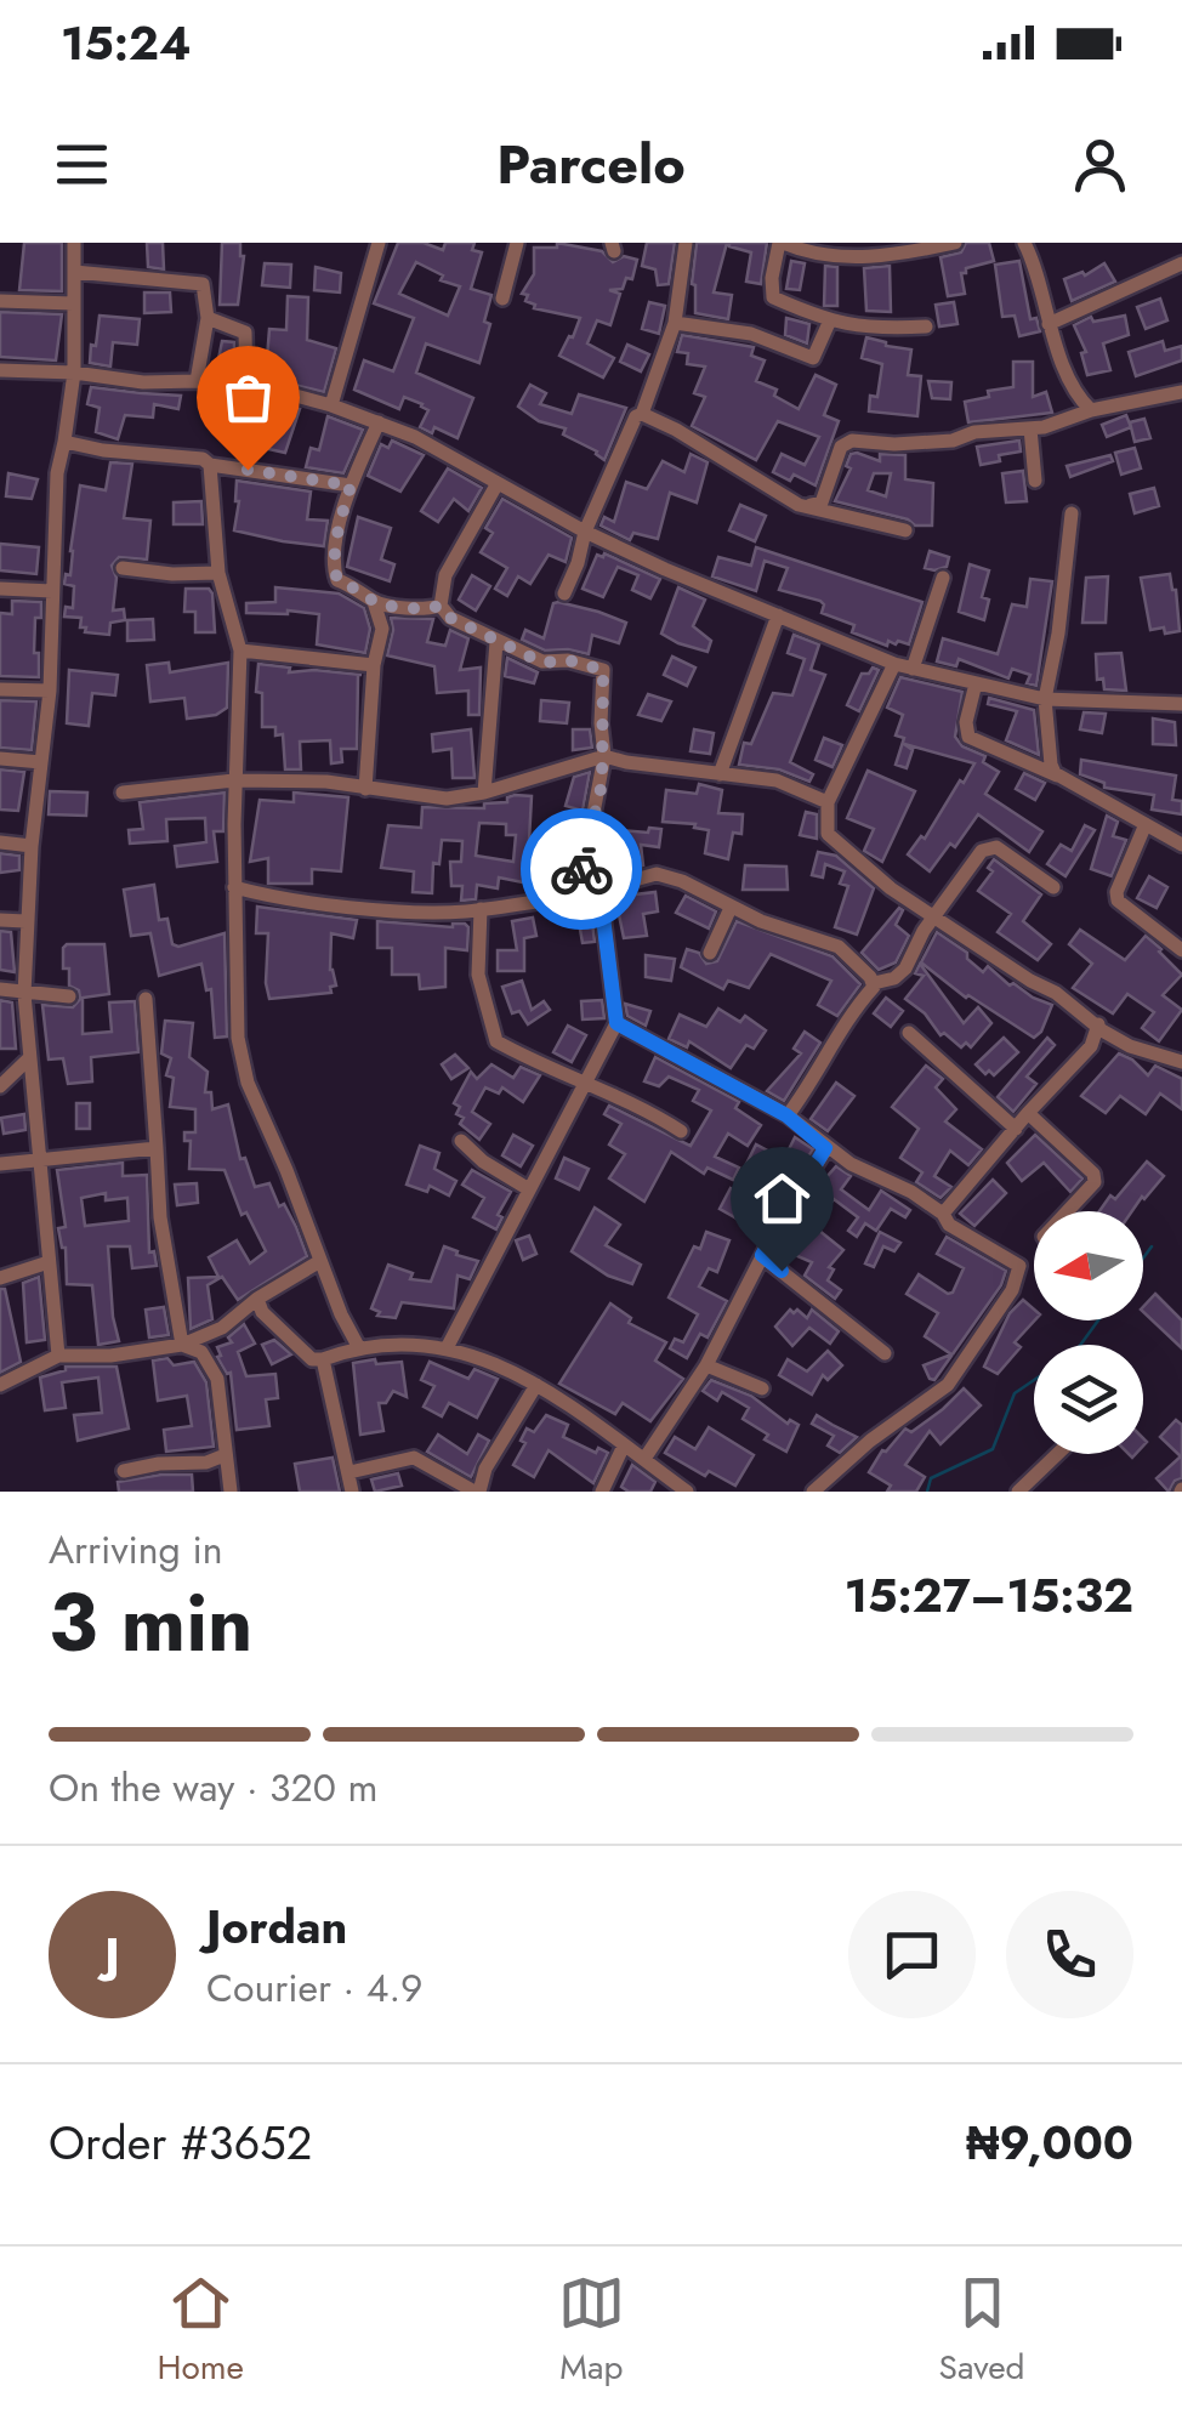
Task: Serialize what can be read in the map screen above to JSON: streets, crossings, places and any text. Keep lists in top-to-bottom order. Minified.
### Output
{"north":"left","page":{"status":"15:24","header":"Parcelo","heading":["3 min","Arriving in","15:27–15:32"],"panel":["Jordan","Courier · 4.9","Order #3652","₦9,000"],"bar":"On the way · 320 m","round":"J","tabs":["Home","Map","Saved"]}}
